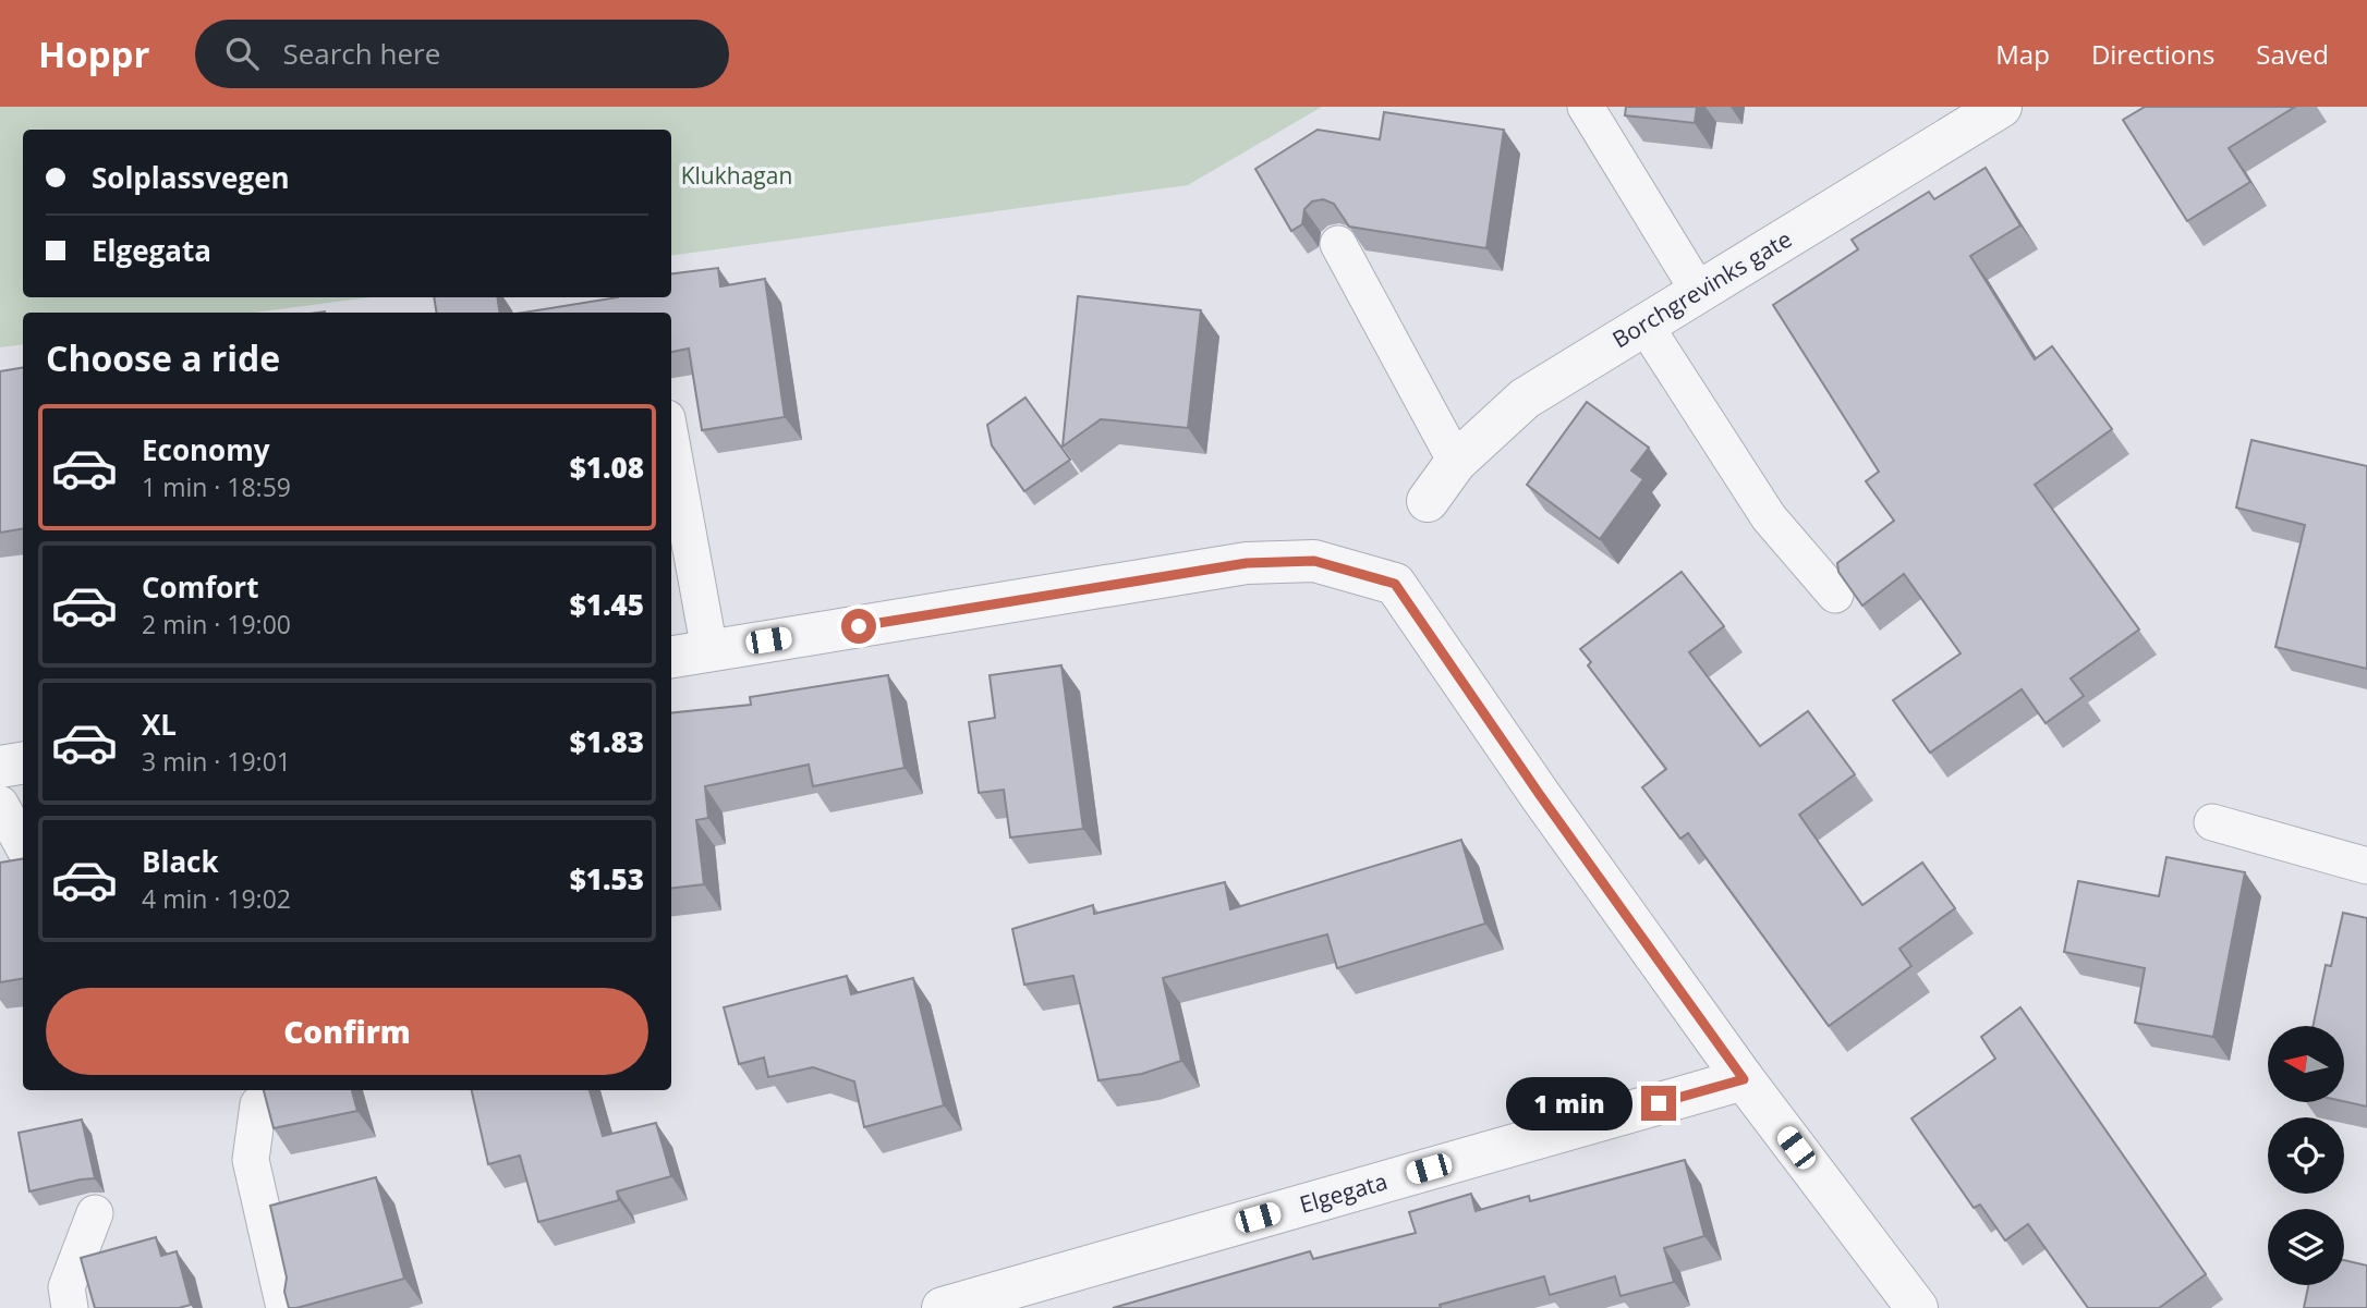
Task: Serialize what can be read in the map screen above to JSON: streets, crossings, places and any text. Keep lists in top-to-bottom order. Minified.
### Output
{"streets":{"street":["Borchgrevinks gate","Elgegata"]},"parks":["Klukhagan"],"north":"left","page":{"header":"Hoppr","search":"Search here","nav":["Map","Directions","Saved"],"banner":["Solplassvegen","Elgegata"],"heading":"Choose a ride","list":[{"name":"Economy","note":"1 min · 18:59","value":"$1.08"},{"name":"Comfort","note":"2 min · 19:00","value":"$1.45"},{"name":"XL","note":"3 min · 19:01","value":"$1.83"},{"name":"Black","note":"4 min · 19:02","value":"$1.53"}],"buttons":"Confirm","bubble":"1 min"}}
